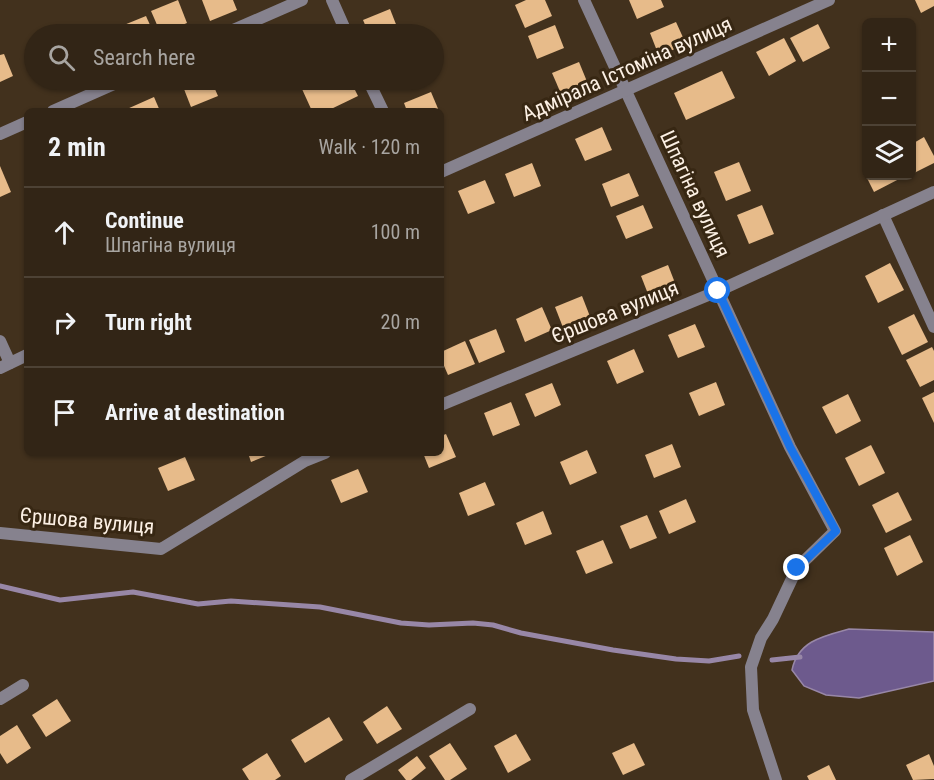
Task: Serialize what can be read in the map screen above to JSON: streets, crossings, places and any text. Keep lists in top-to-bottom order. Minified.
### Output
{"streets":{"street":["Адмірала Істоміна вулиця","Шпагіна вулиця","Єршова вулиця"]},"crossings":[["Адмірала Істоміна вулиця","Шпагіна вулиця"],["Шпагіна вулиця","Єршова вулиця"]],"page":{"map_buttons":["+","−"],"search":"Search here","heading":["2 min","Walk · 120 m"],"list":[["Continue","Шпагіна вулиця","100 m"],["Turn right","20 m"],"Arrive at destination"]}}
